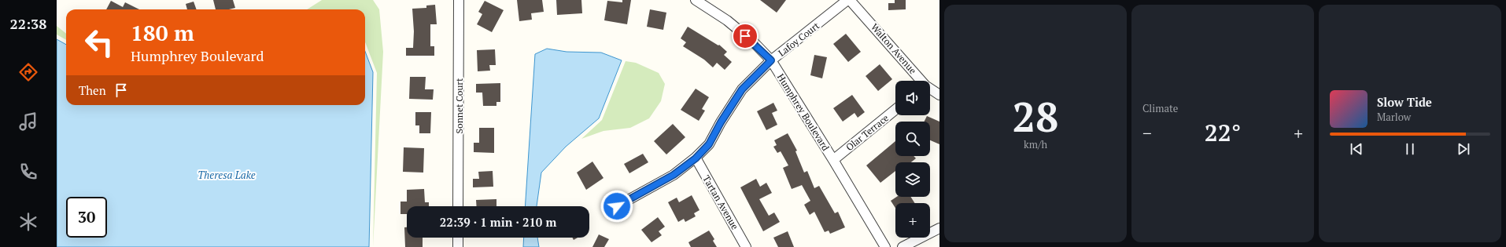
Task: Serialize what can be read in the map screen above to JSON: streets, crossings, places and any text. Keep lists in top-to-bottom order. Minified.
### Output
{"streets":{"street":["Lafoy Court","Walton Avenue","Sonnet Court","Humphrey Boulevard","Olar Terrace","Tartan Avenue"]},"crossings":[["Lafoy Court","Humphrey Boulevard"],["Lafoy Court","Tartan Avenue"],["Humphrey Boulevard","Olar Terrace"]],"water":["Theresa Lake"],"page":{"tabs":"22:38","tile":[["28","km/h"],"Climate"],"turn":["180 m","Humphrey Boulevard"],"then":"Then","map_buttons":"+","song":["Slow Tide","Marlow"],"heat":["−","22°","+"],"limit":"30","trip":"22:39 · 1 min · 210 m"}}
